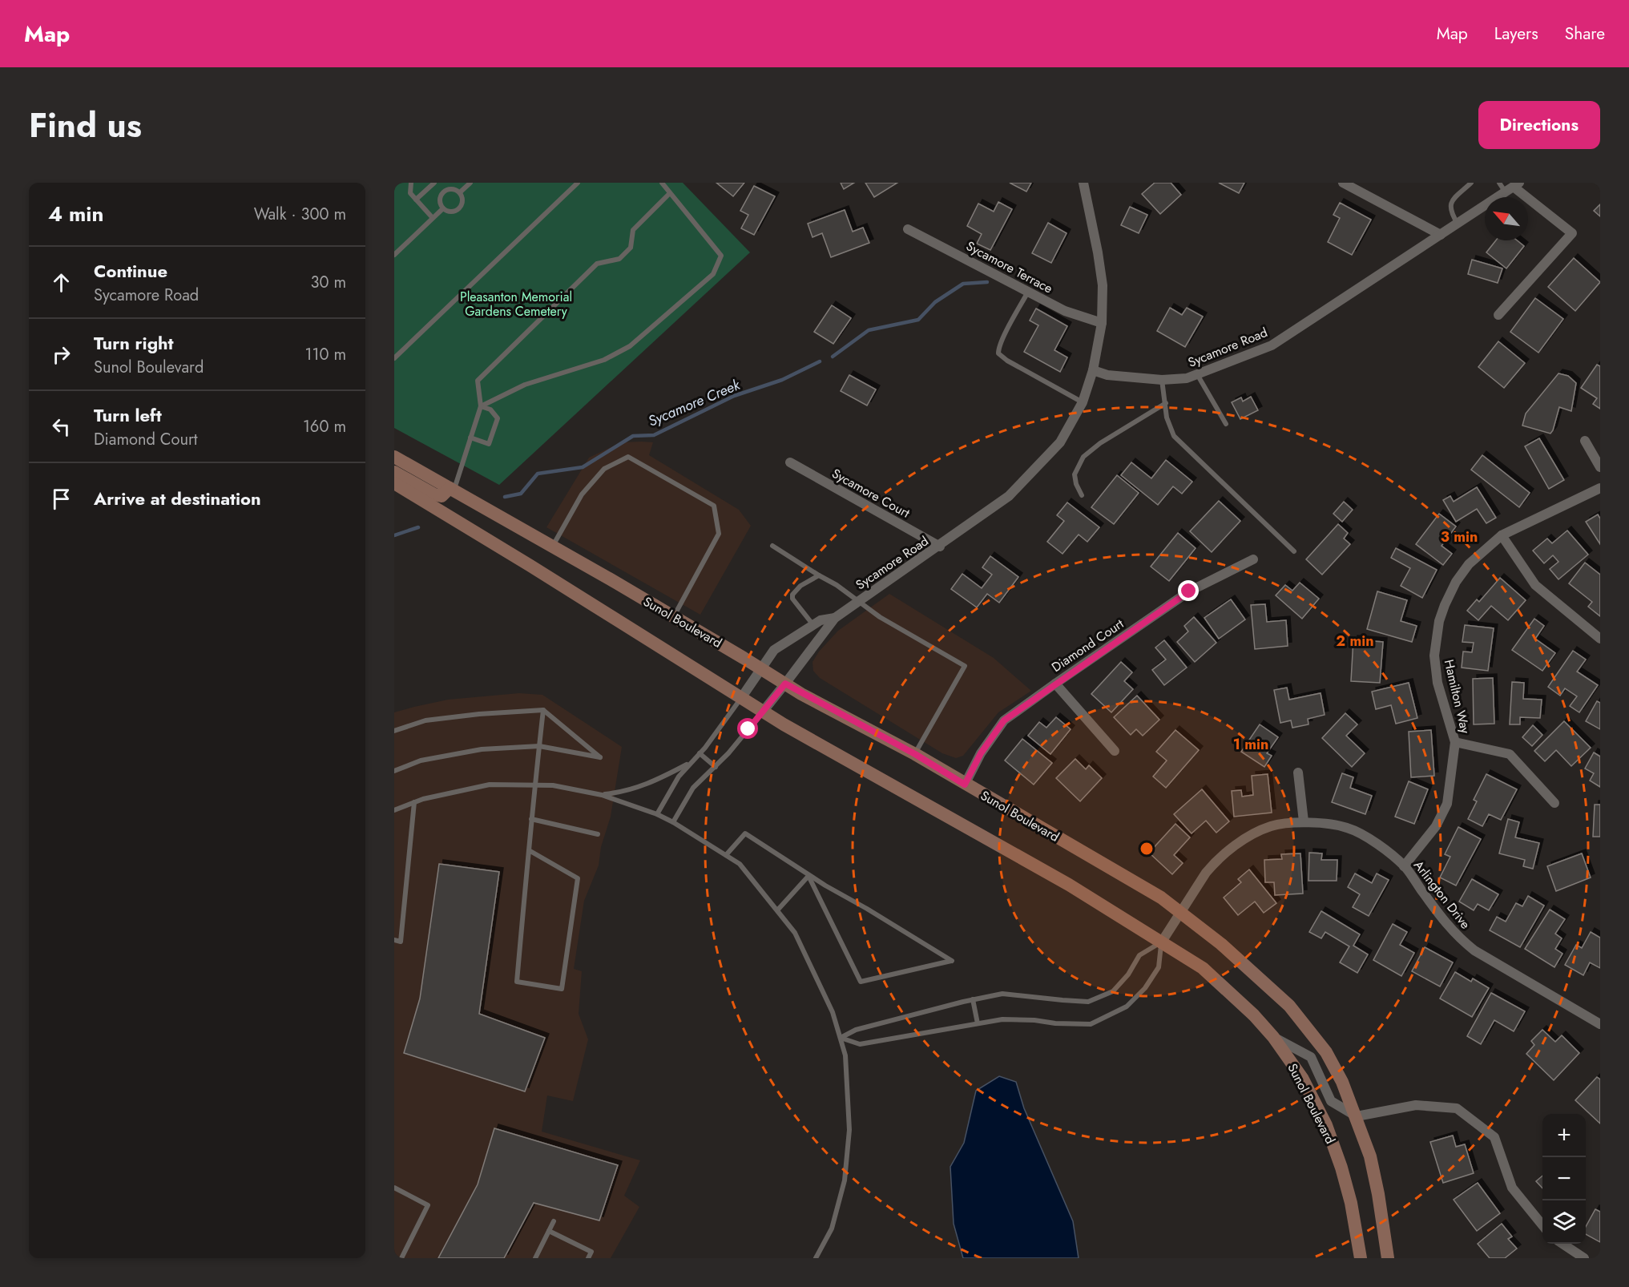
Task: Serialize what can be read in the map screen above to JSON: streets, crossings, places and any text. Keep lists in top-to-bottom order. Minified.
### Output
{"streets":{"main road":["Sunol Boulevard"],"street":["Sycamore Terrace","Sycamore Road","Sycamore Court","Diamond Court","Hamilton Way","Arlington Drive"]},"crossings":[["Sycamore Road","Sycamore Court"],["Sycamore Road","Sunol Boulevard"],["Sunol Boulevard","Diamond Court"],["Sunol Boulevard","Arlington Drive"],["Hamilton Way","Arlington Drive"]],"water":["Sycamore Creek"],"parks":["Pleasanton Memorial Gardens Cemetery"],"north":"top left","page":{"header":"Map","nav":["Map","Layers","Share"],"title":"Find us","buttons":"Directions","heading":["4 min","Walk · 300 m"],"list":[["Continue","Sycamore Road","30 m"],["Turn right","Sunol Boulevard","110 m"],["Turn left","Diamond Court","160 m"],"Arrive at destination"],"map_buttons":["+","−"]},"rings":["3 min","2 min","1 min"]}
